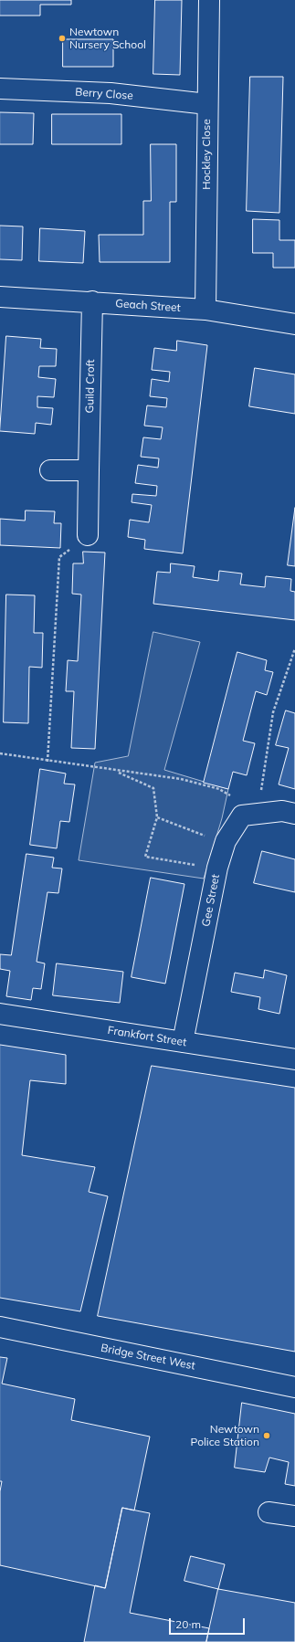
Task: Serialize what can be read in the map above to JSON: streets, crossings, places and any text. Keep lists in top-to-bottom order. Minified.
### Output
{"streets":{"street":["Berry Close","Hockley Close","Geach Street","Guild Croft","Gee Street","Frankfort Street","Bridge Street West"]},"crossings":[["Berry Close","Hockley Close"],["Hockley Close","Geach Street"],["Geach Street","Guild Croft"],["Gee Street","Frankfort Street"]],"places":["Newtown Nursery School","Newtown Police Station"],"scale_bar":"20 m"}
